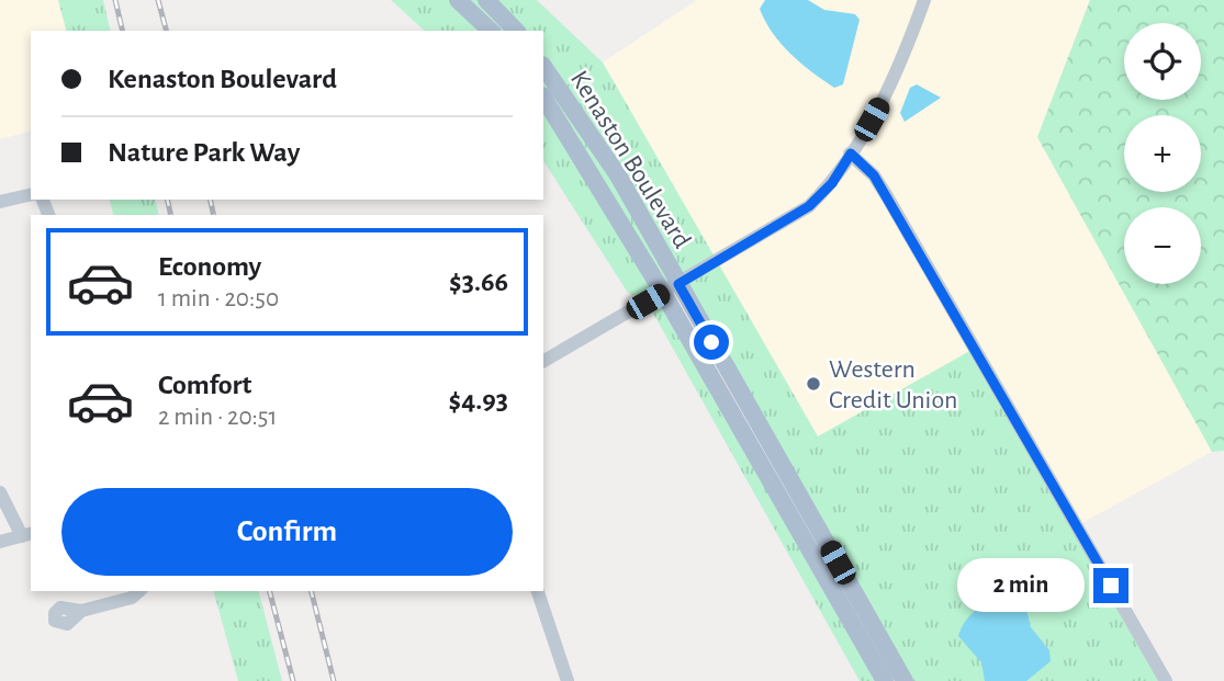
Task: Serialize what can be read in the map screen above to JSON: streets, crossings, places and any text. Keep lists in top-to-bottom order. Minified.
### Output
{"streets":{"main road":["Kenaston Boulevard"]},"places":["Western Credit Union"],"page":{"map_buttons":["+","−"],"banner":["Kenaston Boulevard","Nature Park Way"],"list":[{"name":"Economy","note":"1 min · 20:50","value":"$3.66"},{"name":"Comfort","note":"2 min · 20:51","value":"$4.93"}],"buttons":"Confirm","bubble":"2 min"}}
